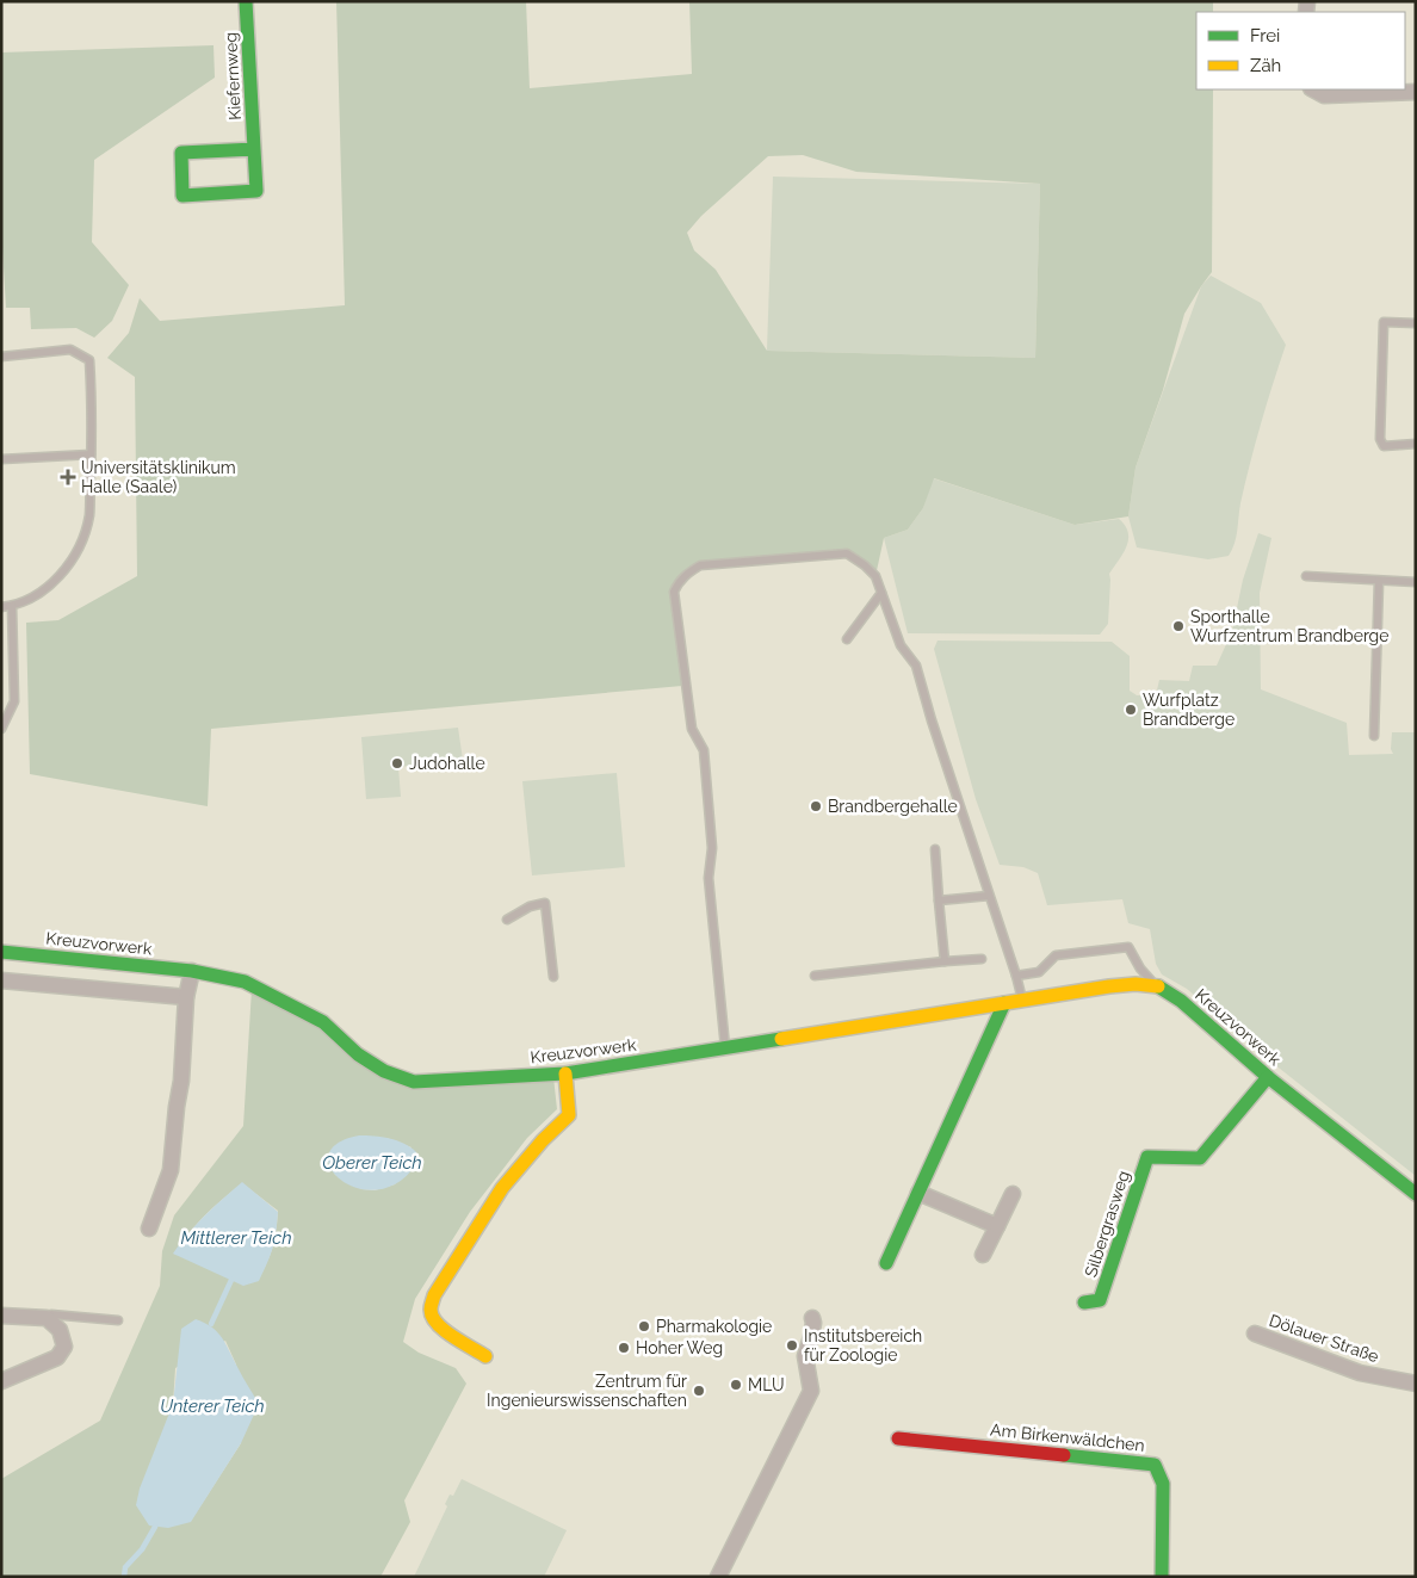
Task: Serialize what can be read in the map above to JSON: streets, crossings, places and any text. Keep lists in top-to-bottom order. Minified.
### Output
{"streets":{"street":["Kiefernweg","Kreuzvorwerk","Silbergrasweg","Dölauer Straße","Am Birkenwäldchen"]},"crossings":[["Kreuzvorwerk","Silbergrasweg"]],"water":["Oberer Teich","Mittlerer Teich","Unterer Teich"],"places":{"health":["Universitätsklinikum Halle (Saale)"],"other":["Sporthalle Wurfzentrum Brandberge","Wurfplatz Brandberge","Judohalle","Brandbergehalle","Pharmakologie","Institutsbereich für Zoologie","Hoher Weg","MLU","Zentrum für Ingenieurswissenschaften"]},"legend":["Frei","Zäh"]}
